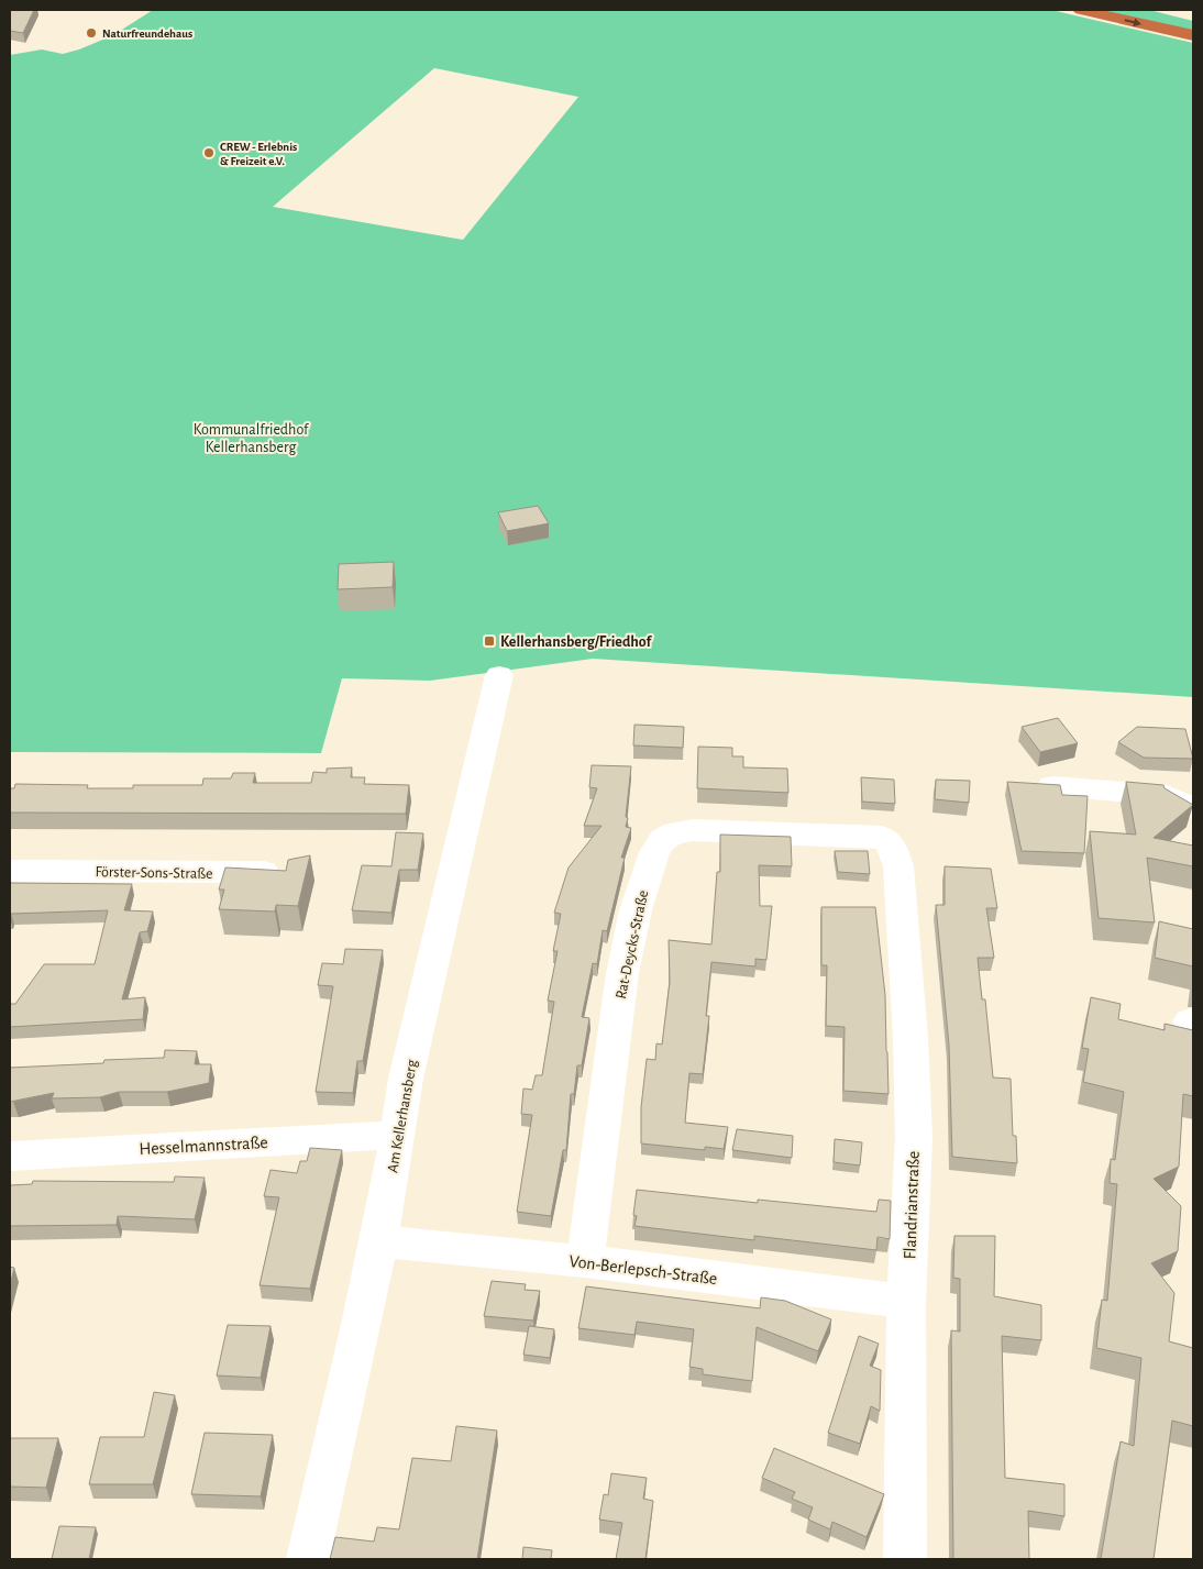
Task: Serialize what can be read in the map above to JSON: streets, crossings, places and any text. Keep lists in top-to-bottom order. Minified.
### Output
{"streets":{"street":["Förster-Sons-Straße","Rat-Deycks-Straße","Am Kellerhansberg","Hesselmannstraße","Flandrianstraße","Von-Berlepsch-Straße"]},"crossings":[["Rat-Deycks-Straße","Flandrianstraße"],["Rat-Deycks-Straße","Von-Berlepsch-Straße"],["Am Kellerhansberg","Hesselmannstraße"],["Am Kellerhansberg","Von-Berlepsch-Straße"],["Flandrianstraße","Von-Berlepsch-Straße"]],"parks":["Kommunalfriedhof Kellerhansberg"],"places":{"other":["Naturfreundehaus","CREW - Erlebnis & Freizeit e.V."],"transit":["Kellerhansberg/Friedhof"]}}
